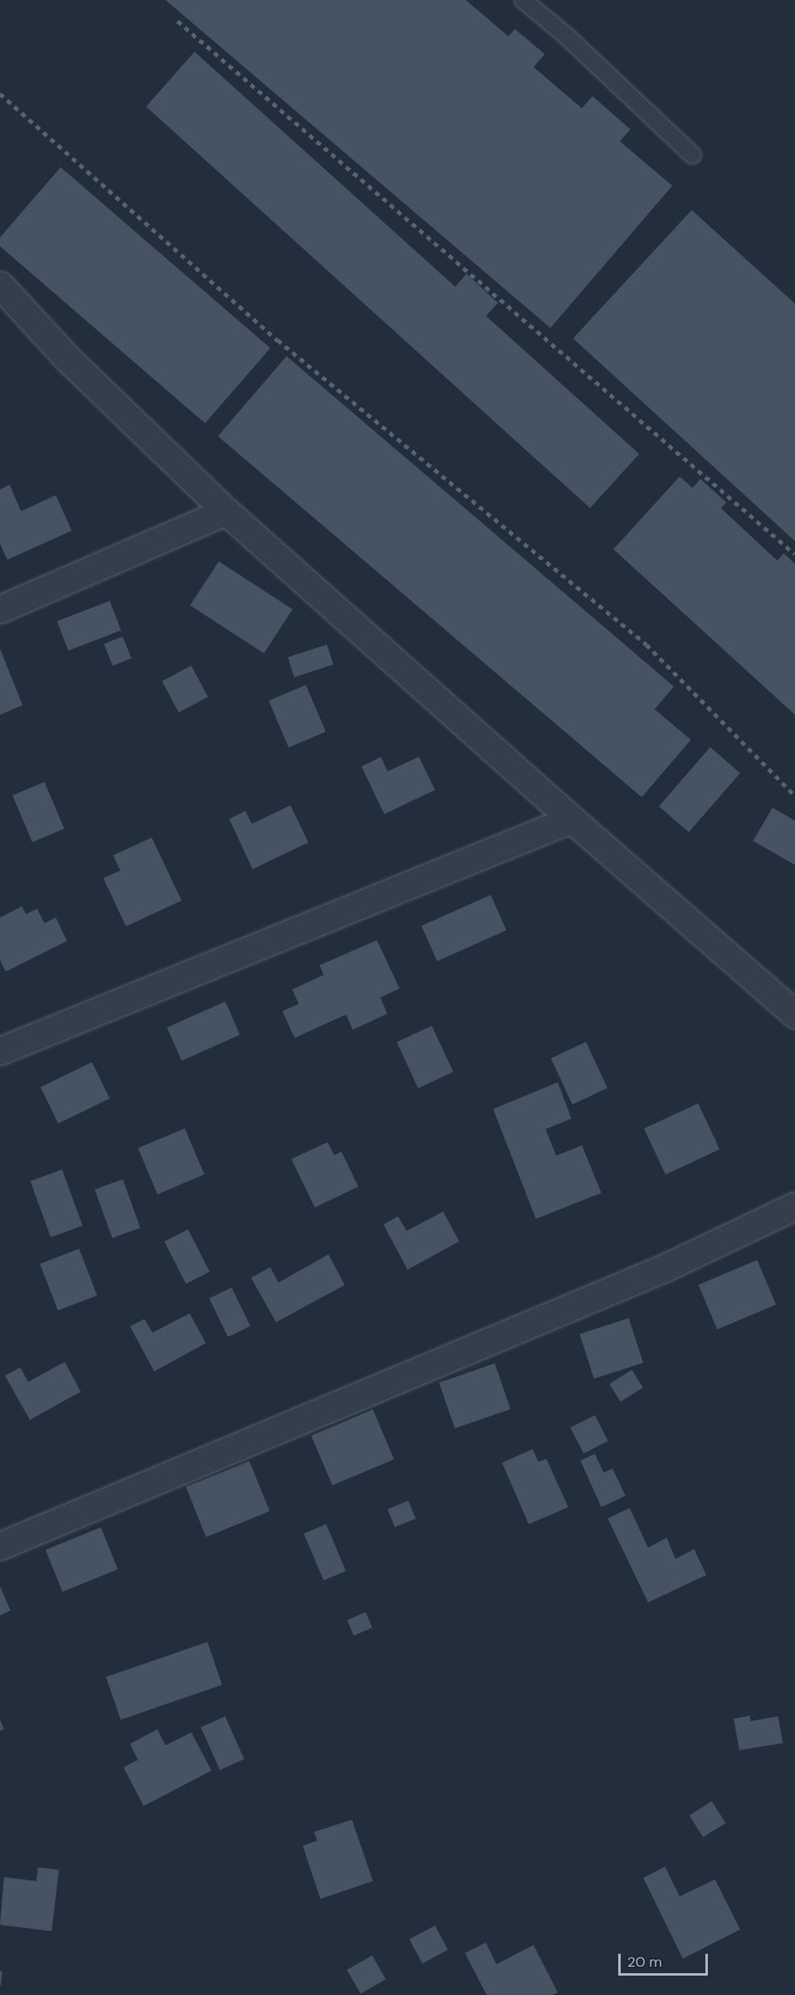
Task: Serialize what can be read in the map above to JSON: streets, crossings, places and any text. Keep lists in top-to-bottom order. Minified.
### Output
{"scale_bar":"20 m"}
